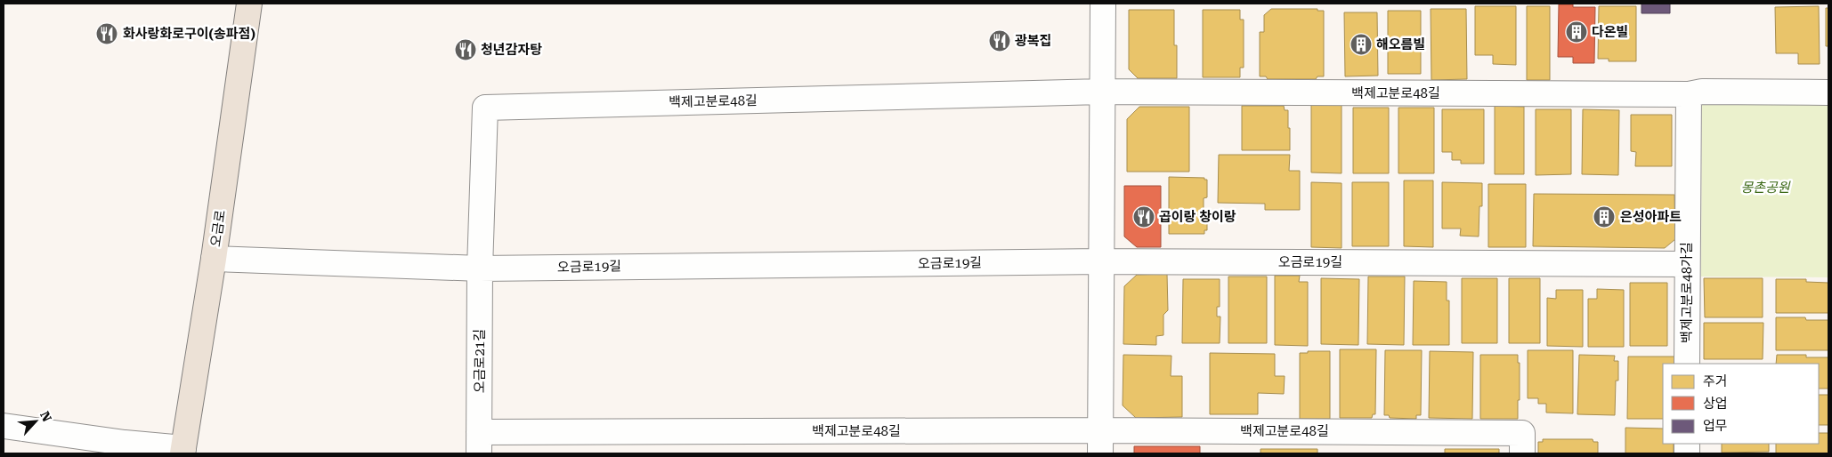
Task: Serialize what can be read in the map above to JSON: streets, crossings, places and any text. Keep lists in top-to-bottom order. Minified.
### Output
{"streets":{"main road":["오금로"],"street":["백제고분로48길","오금로19길","백제고분로48가길","오금로21길"]},"crossings":[["백제고분로48길","오금로19길"],["백제고분로48길","백제고분로48가길"],["백제고분로48길","오금로21길"],["오금로","오금로19길"],["오금로19길","백제고분로48가길"],["오금로19길","오금로21길"]],"parks":["몽촌공원"],"places":{"building":["다온빌","해오름빌","은성아파트"],"restaurant":["화사랑화로구이(송파점)","광복집","청년감자탕","곱이랑 창이랑"]},"legend":["주거","상업","업무"],"north":"top right"}
